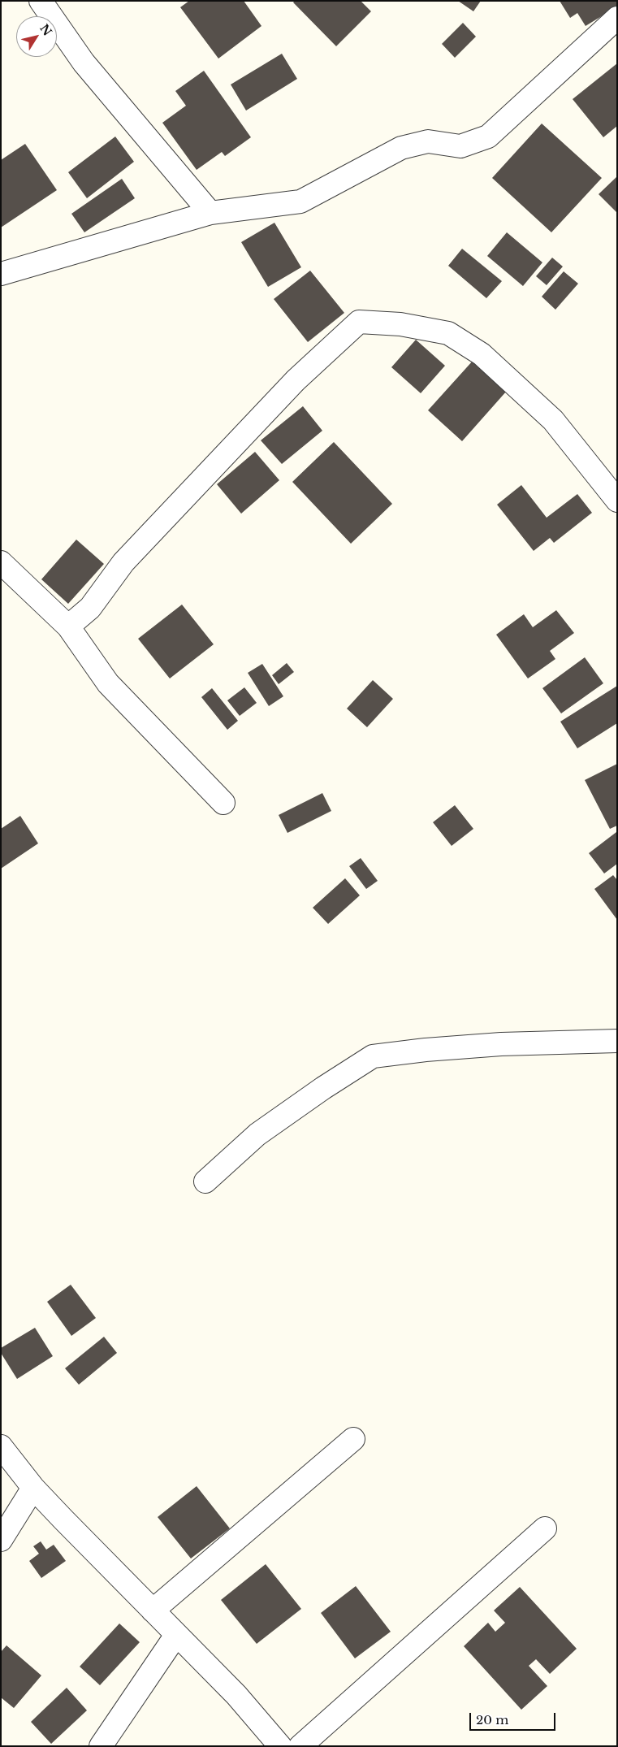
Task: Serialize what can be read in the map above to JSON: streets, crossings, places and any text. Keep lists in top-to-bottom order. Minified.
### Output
{"scale_bar":"20 m","north":"top right"}
